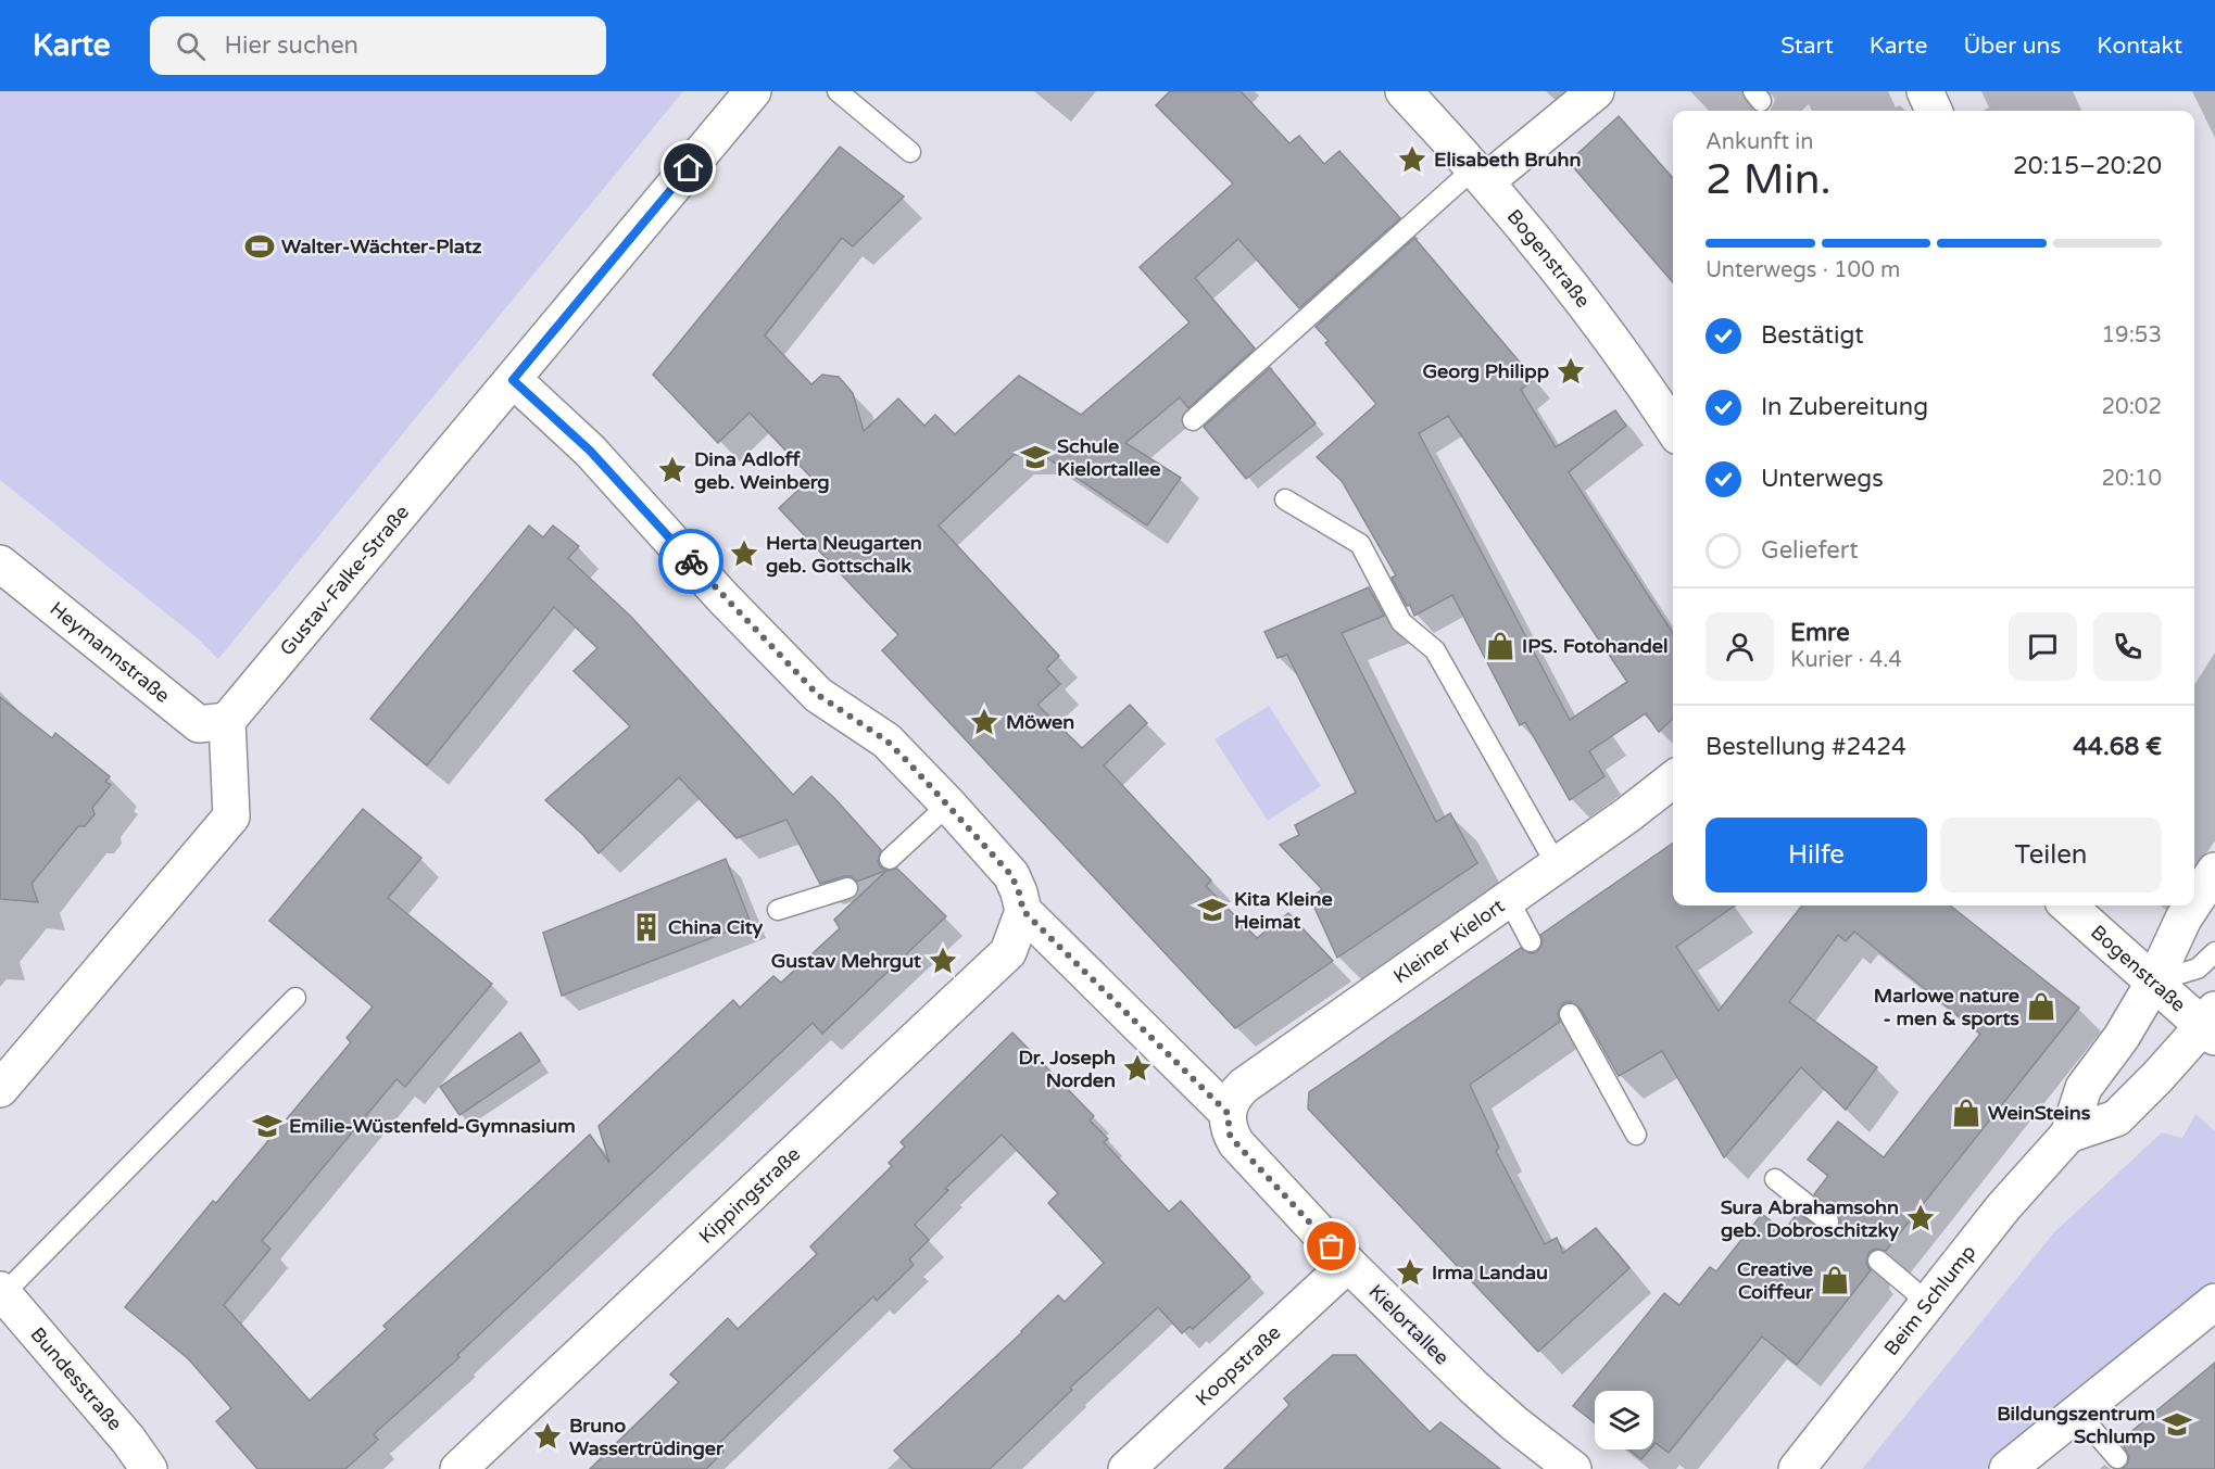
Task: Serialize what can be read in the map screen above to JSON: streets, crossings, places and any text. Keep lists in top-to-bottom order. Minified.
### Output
{"streets":{"street":["Bogenstraße","Gustav-Falke-Straße","Heymannstraße","Kleiner Kielort","Kippingstraße","Beim Schlump","Kielortallee","Koopstraße","Bundesstraße"]},"crossings":[["Bogenstraße","Beim Schlump"],["Gustav-Falke-Straße","Heymannstraße"],["Gustav-Falke-Straße","Kielortallee"],["Kleiner Kielort","Kielortallee"],["Kippingstraße","Kielortallee"],["Kielortallee","Koopstraße"]],"places":{"place":["Elisabeth Bruhn","Georg Philipp","Dina Adloff geb. Weinberg","Herta Neugarten geb. Gottschalk","Möwen","Gustav Mehrgut","Dr. Joseph Norden","Sura Abrahamsohn geb. Dobroschitzky","Irma Landau","Bruno Wassertrüdinger"],"sports":["Walter-Wächter-Platz"],"school or university":["Schule Kielortallee","Kita Kleine Heimat","Emilie-Wüstenfeld-Gymnasium","Bildungszentrum Schlump"],"shop":["IPS. Fotohandel","Marlowe nature - men & sports","WeinSteins","Creative Coiffeur"],"building":["China City"]},"page":{"header":"Karte","search":"Hier suchen","nav":["Start","Karte","Über uns","Kontakt"],"heading":["2 Min.","Ankunft in","20:15–20:20"],"panel":["Emre","Kurier · 4.4","Bestellung #2424","44.68 €"],"bar":"Unterwegs · 100 m","list":[["Bestätigt","19:53"],["In Zubereitung","20:02"],["Unterwegs","20:10"],"Geliefert"],"buttons":["Hilfe","Teilen"]}}
